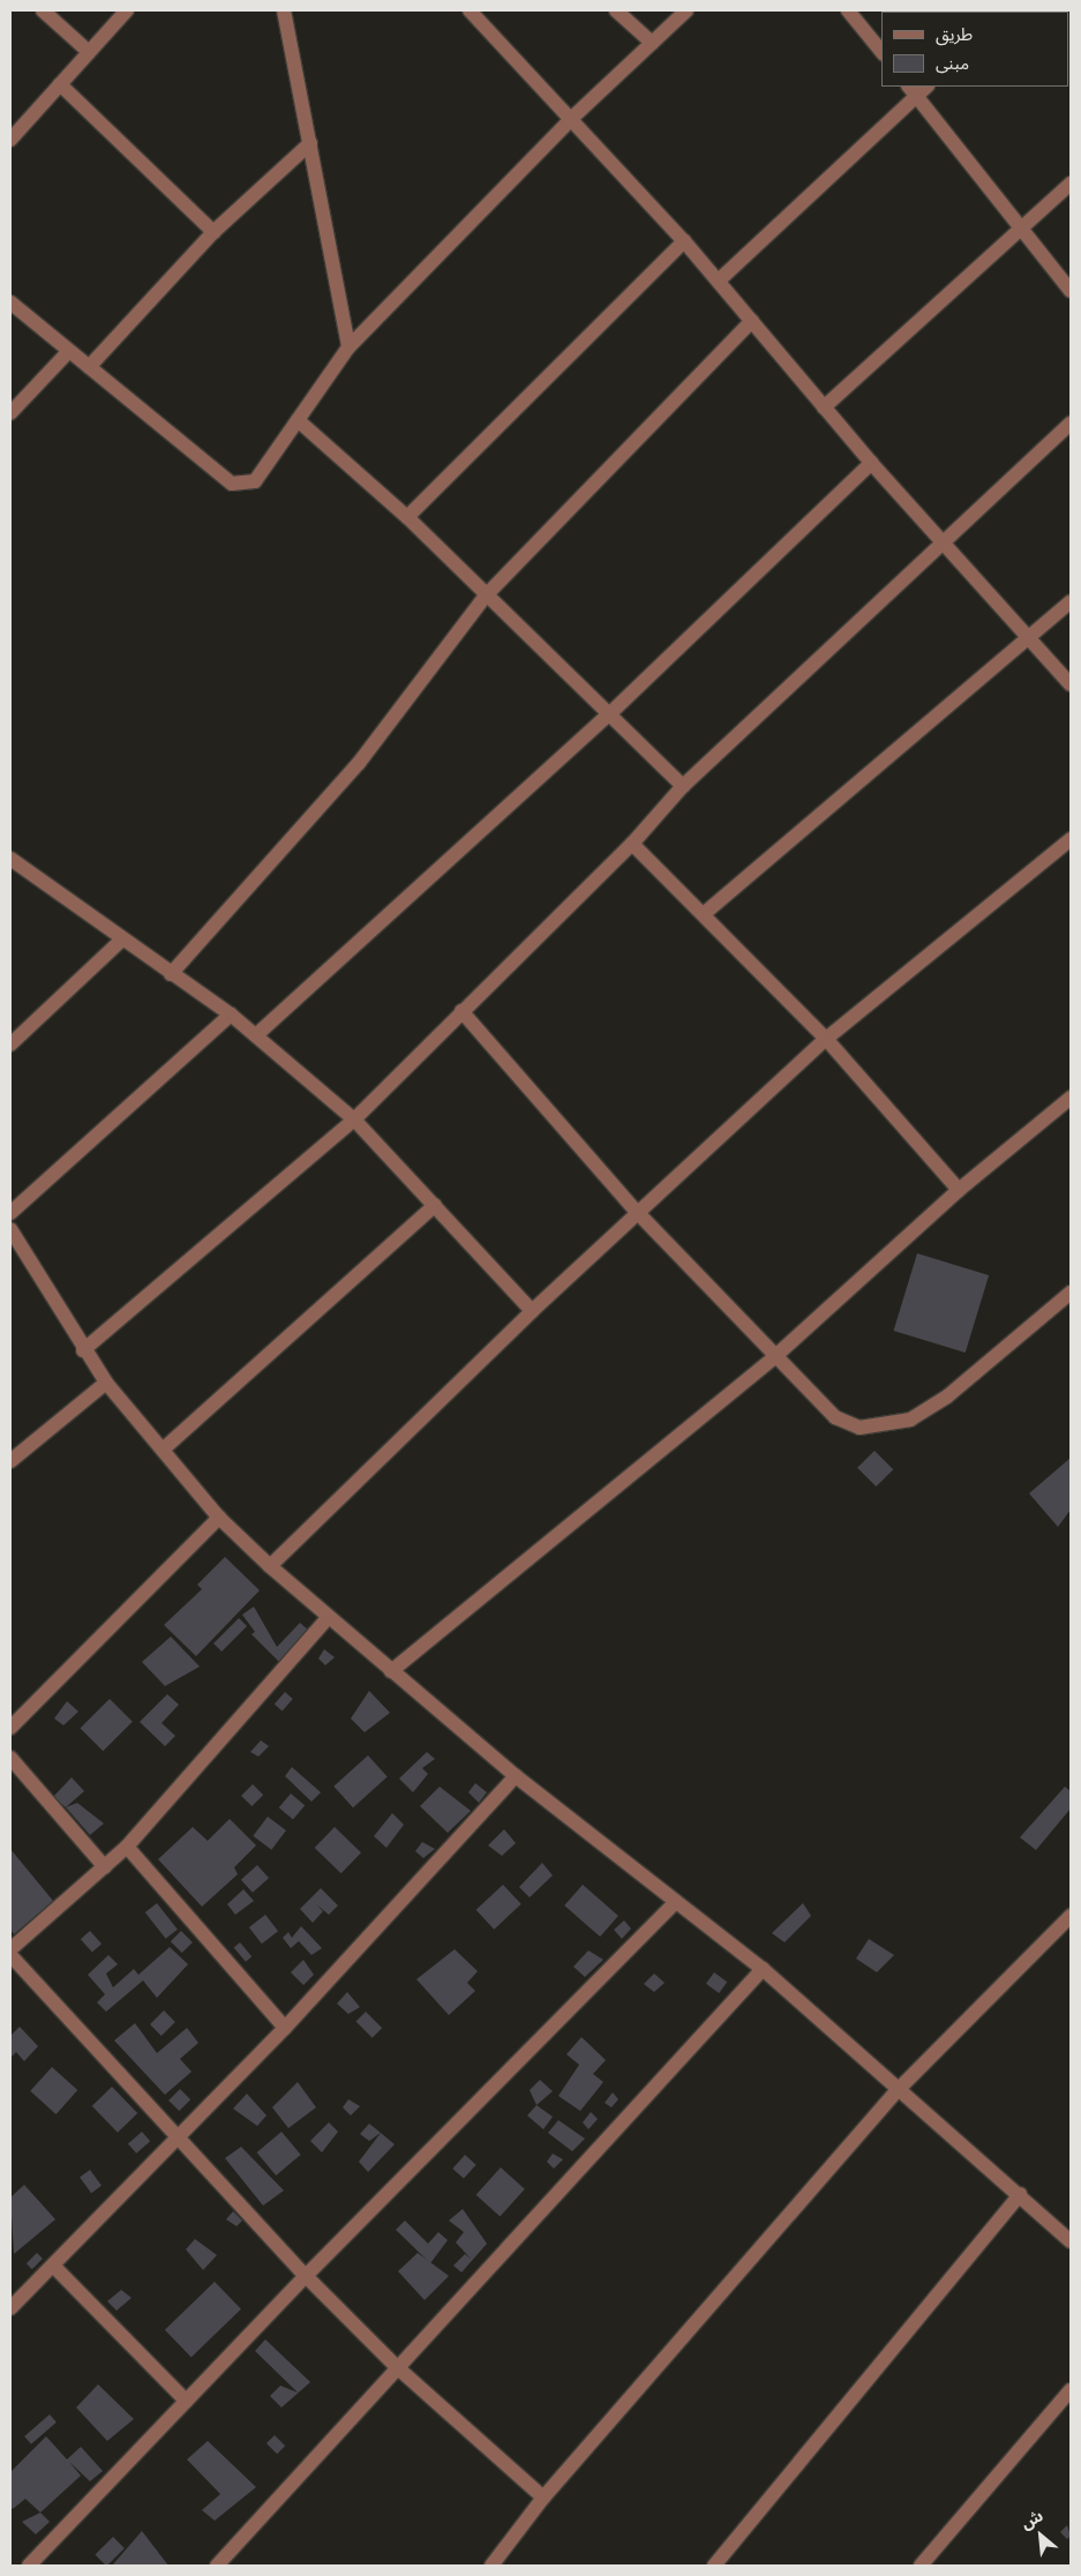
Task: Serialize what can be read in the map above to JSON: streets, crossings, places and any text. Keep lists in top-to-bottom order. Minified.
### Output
{"legend":["طريق","مبنى"],"north":"top left"}
